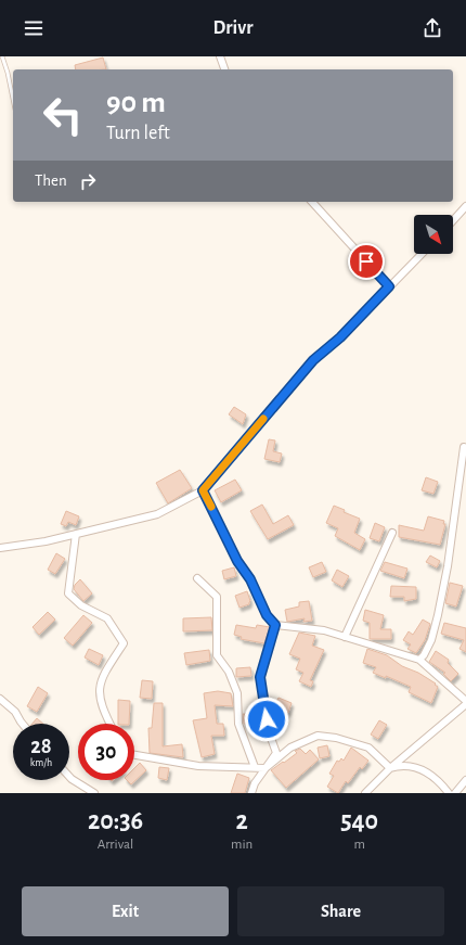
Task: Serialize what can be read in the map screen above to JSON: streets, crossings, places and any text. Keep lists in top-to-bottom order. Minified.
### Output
{"north":"bottom right","page":{"header":"Drivr","turn":["90 m","Turn left"],"then":"Then","speed":"28 km/h","limit":"30","eta":["20:36","Arrival","2","min","540","m"],"buttons":["Exit","Share"]}}
